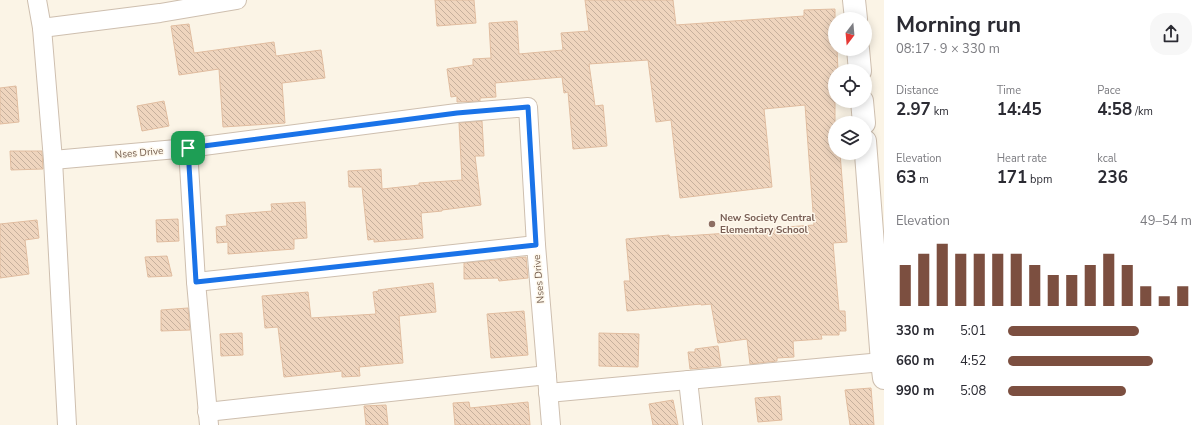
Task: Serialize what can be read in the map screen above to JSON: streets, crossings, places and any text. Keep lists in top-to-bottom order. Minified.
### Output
{"streets":{"street":["Nses Drive"]},"places":["New Society Central Elementary School"],"north":"bottom","page":{"heading":["Morning run","08:17 · 9 × 330 m"],"stats":[["Distance","2.97 km"],["Time","14:45"],["Pace","4:58 /km"],["Elevation","63 m"],["Heart rate","171 bpm"],["kcal","236"]],"chart":["Elevation","49–54 m"],"list":[{"name":"330 m","note":"5:01"},{"name":"660 m","note":"4:52"},{"name":"990 m","note":"5:08"}]}}
